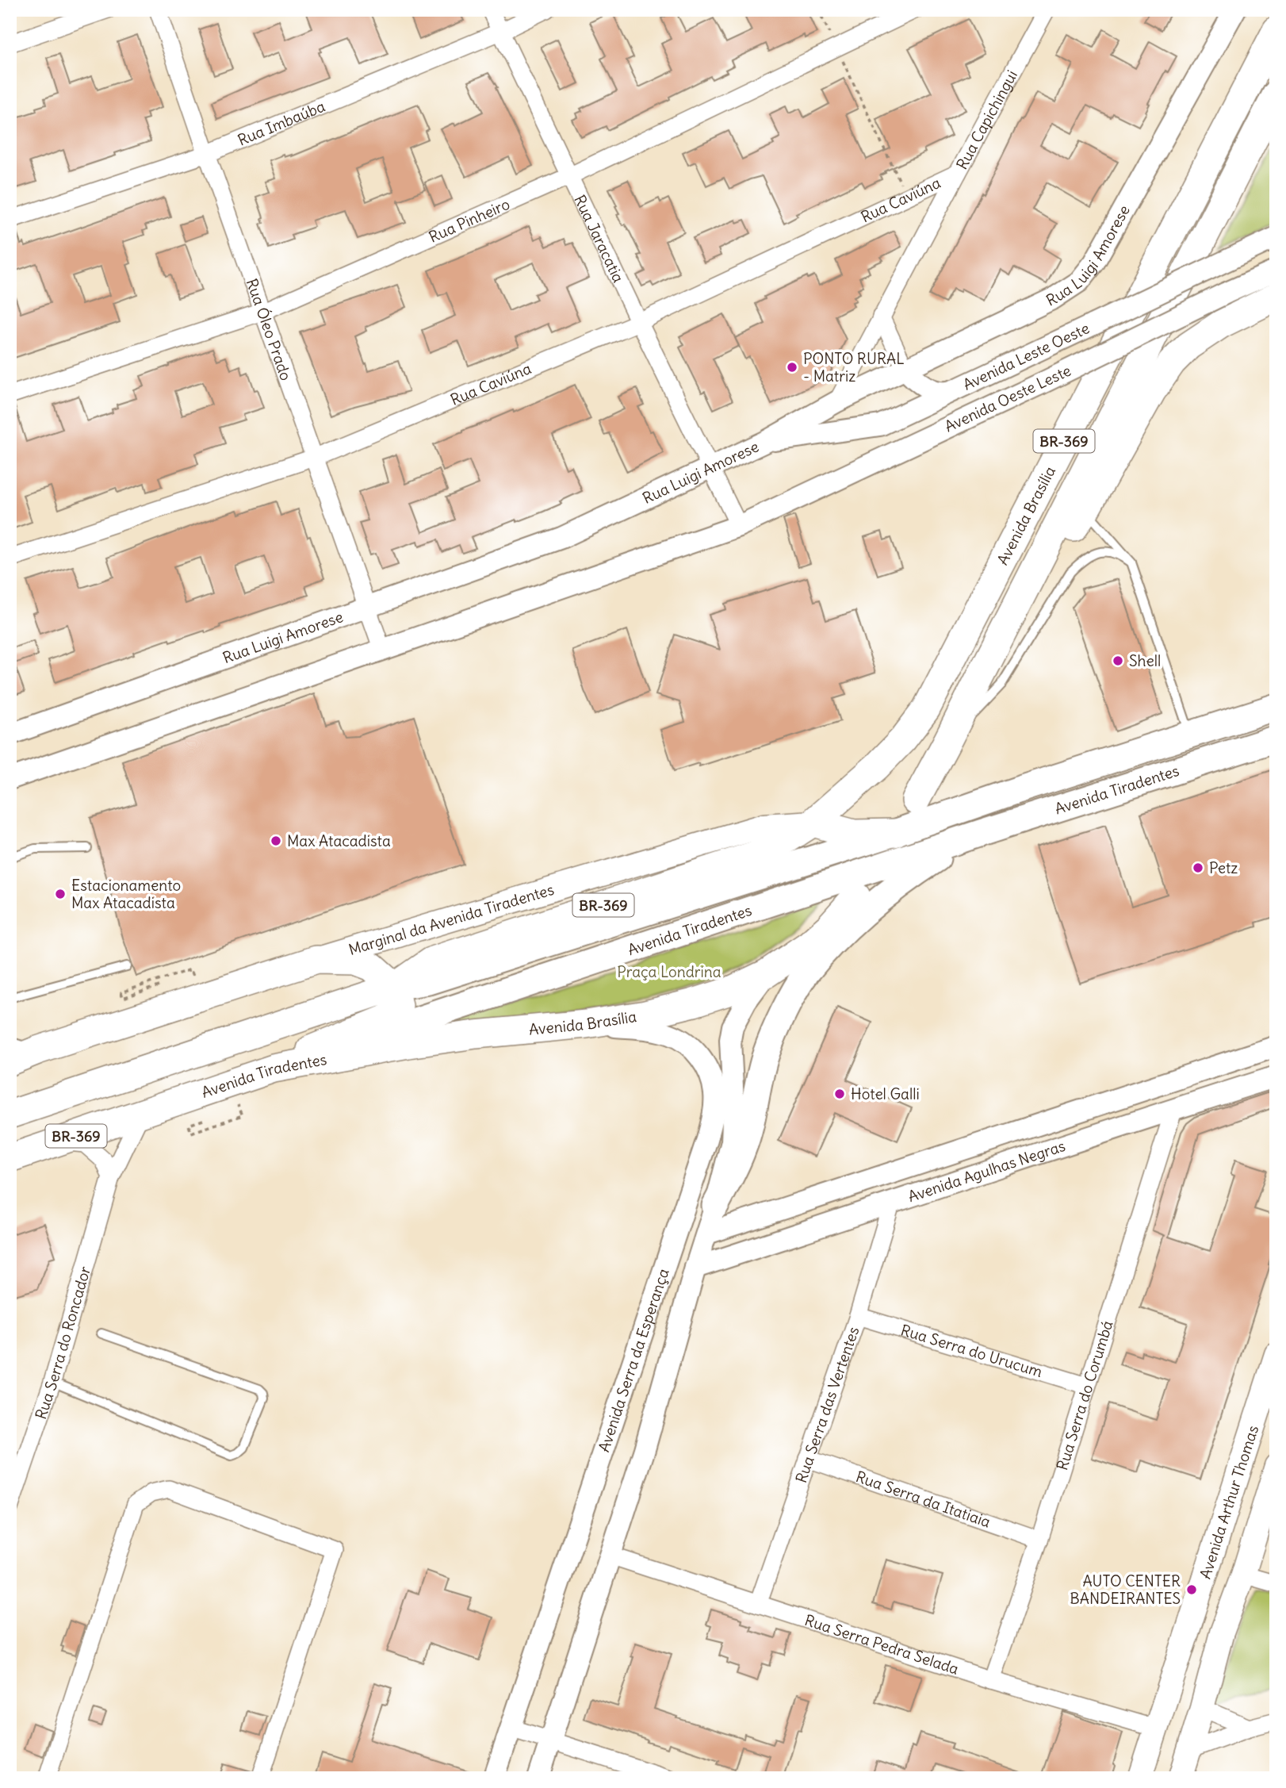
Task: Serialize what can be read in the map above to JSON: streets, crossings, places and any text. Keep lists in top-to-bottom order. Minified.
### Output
{"streets":{"highway":["BR-369","Avenida Brasília","Avenida Tiradentes"],"main road":["Marginal da Avenida Tiradentes","Avenida Arthur Thomas"],"street":["Rua Capichingui","Rua Imbaúba","Rua Caviúna","Rua Pinheiro","Rua Jaracatia","Rua Luigi Amorese","Rua Óleo Prado","Avenida Leste Oeste","Avenida Oeste Leste","Avenida Agulhas Negras","Rua Serra do Roncador","Rua Serra do Urucum","Avenida Serra da Esperança","Rua Serra do Corumbá","Rua Serra das Vertentes","Rua Serra da Itatiaia","Rua Serra Pedra Selada"]},"crossings":[["Rua Capichingui","Rua Caviúna"],["Rua Capichingui","Rua Luigi Amorese"],["Rua Imbaúba","Rua Jaracatia"],["Rua Imbaúba","Rua Óleo Prado"],["Rua Caviúna","Rua Jaracatia"],["Rua Caviúna","Rua Óleo Prado"],["Rua Pinheiro","Rua Jaracatia"],["Rua Pinheiro","Rua Óleo Prado"],["Rua Jaracatia","Rua Luigi Amorese"],["Rua Jaracatia","Avenida Oeste Leste"],["Rua Luigi Amorese","Rua Óleo Prado"],["Rua Luigi Amorese","Avenida Leste Oeste"],["BR-369","Avenida Brasília"],["BR-369","Avenida Tiradentes"],["BR-369","Marginal da Avenida Tiradentes"],["Avenida Brasília","Avenida Tiradentes"],["Avenida Brasília","Marginal da Avenida Tiradentes"],["Avenida Brasília","Avenida Serra da Esperança"],["Avenida Tiradentes","Rua Serra do Roncador"],["Avenida Agulhas Negras","Avenida Serra da Esperança"],["Avenida Agulhas Negras","Rua Serra do Corumbá"],["Avenida Agulhas Negras","Rua Serra das Vertentes"],["Rua Serra do Urucum","Rua Serra do Corumbá"],["Rua Serra do Urucum","Rua Serra das Vertentes"],["Avenida Serra da Esperança","Rua Serra Pedra Selada"],["Rua Serra do Corumbá","Rua Serra da Itatiaia"],["Rua Serra do Corumbá","Rua Serra Pedra Selada"],["Rua Serra das Vertentes","Rua Serra da Itatiaia"],["Rua Serra das Vertentes","Rua Serra Pedra Selada"],["Avenida Arthur Thomas","Rua Serra Pedra Selada"]],"parks":["Praça Londrina"],"places":["PONTO RURAL - Matriz","Shell","Max Atacadista","Petz","Estacionamento Max Atacadista","Hotel Galli","AUTO CENTER BANDEIRANTES"]}
